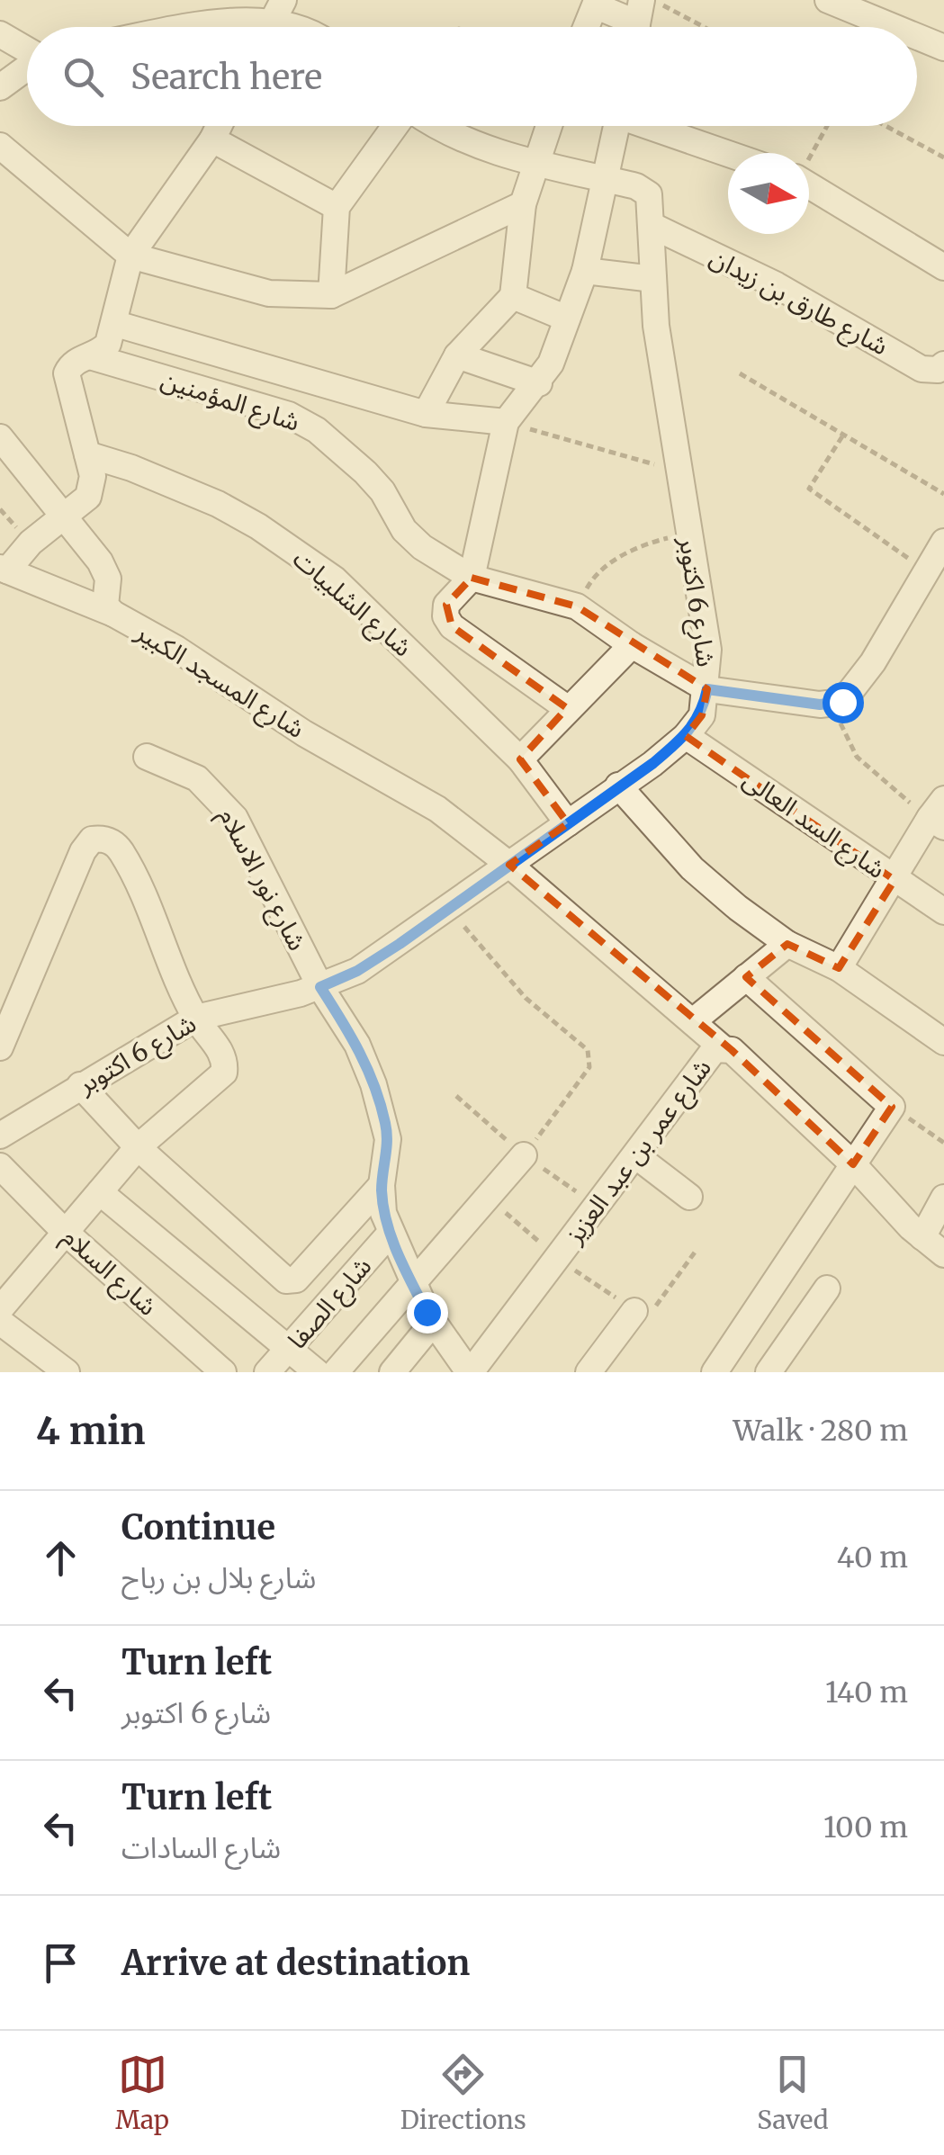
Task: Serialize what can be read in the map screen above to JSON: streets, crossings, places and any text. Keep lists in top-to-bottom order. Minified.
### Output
{"streets":{"street":["شارع طارق بن زيدان","شارع المؤمنين","شارع 6 اكتوبر","شارع الشلبيات","شارع المسجد الكبير","شارع السد العالى","شارع نور الاسلام","شارع عمر بن عبد العزيز","شارع السلام","شارع الصفا"]},"crossings":[["شارع طارق بن زيدان","شارع 6 اكتوبر"],["شارع 6 اكتوبر","شارع الشلبيات"],["شارع 6 اكتوبر","شارع المسجد الكبير"],["شارع 6 اكتوبر","شارع السد العالى"],["شارع 6 اكتوبر","شارع نور الاسلام"],["شارع المسجد الكبير","شارع عمر بن عبد العزيز"],["شارع نور الاسلام","شارع عمر بن عبد العزيز"],["شارع نور الاسلام","شارع الصفا"]],"north":"right","page":{"search":"Search here","heading":["4 min","Walk · 280 m"],"list":[["Continue","شارع بلال بن رباح","40 m"],["Turn left","شارع 6 اكتوبر","140 m"],["Turn left","شارع السادات","100 m"],"Arrive at destination"],"nav":["Map","Directions","Saved"]}}
